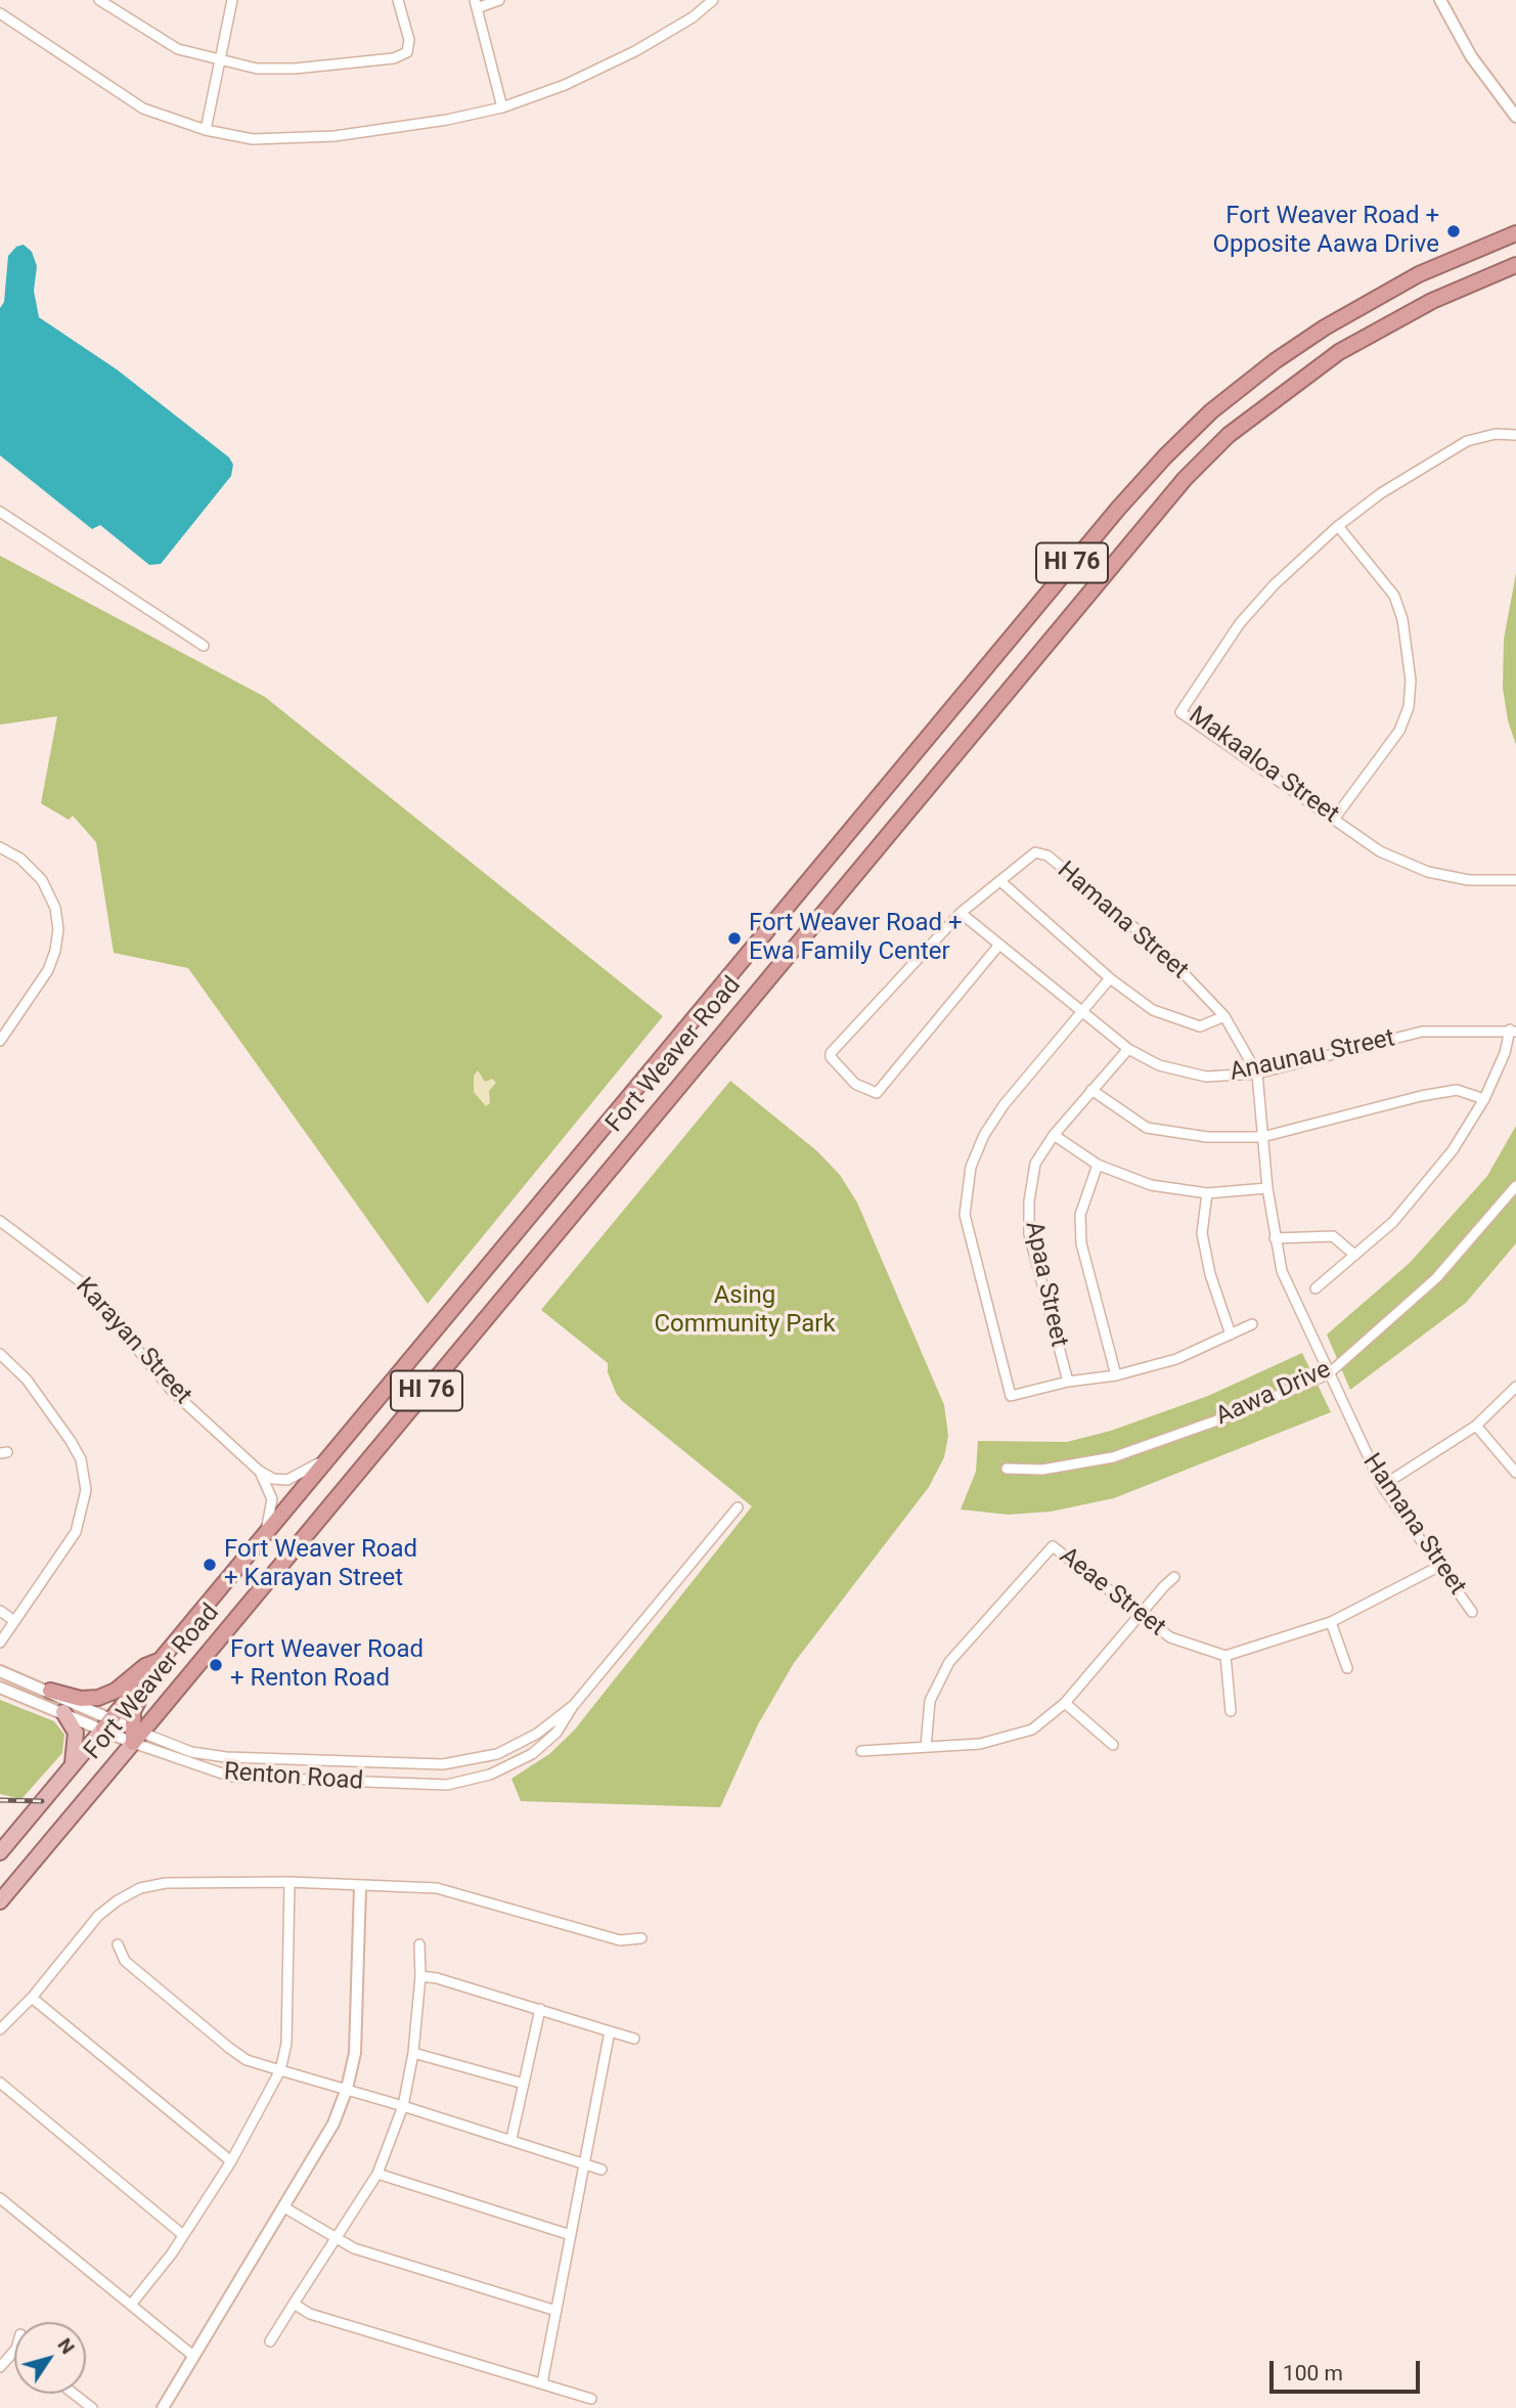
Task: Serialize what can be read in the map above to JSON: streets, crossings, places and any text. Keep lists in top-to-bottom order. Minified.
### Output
{"streets":{"highway":["HI 76","Fort Weaver Road"],"street":["Makaaloa Street","Hamana Street","Anaunau Street","Apaa Street","Karayan Street","Aawa Drive","Aeae Street","Renton Road"]},"crossings":[["Hamana Street","Anaunau Street"],["Hamana Street","Aawa Drive"],["Fort Weaver Road","Karayan Street"],["Fort Weaver Road","Renton Road"],["Anaunau Street","Apaa Street"]],"parks":["Asing Community Park"],"places":["Fort Weaver Road + Opposite Aawa Drive","Fort Weaver Road + Ewa Family Center","Fort Weaver Road + Karayan Street","Fort Weaver Road + Renton Road"],"scale_bar":"100 m","north":"top right"}
